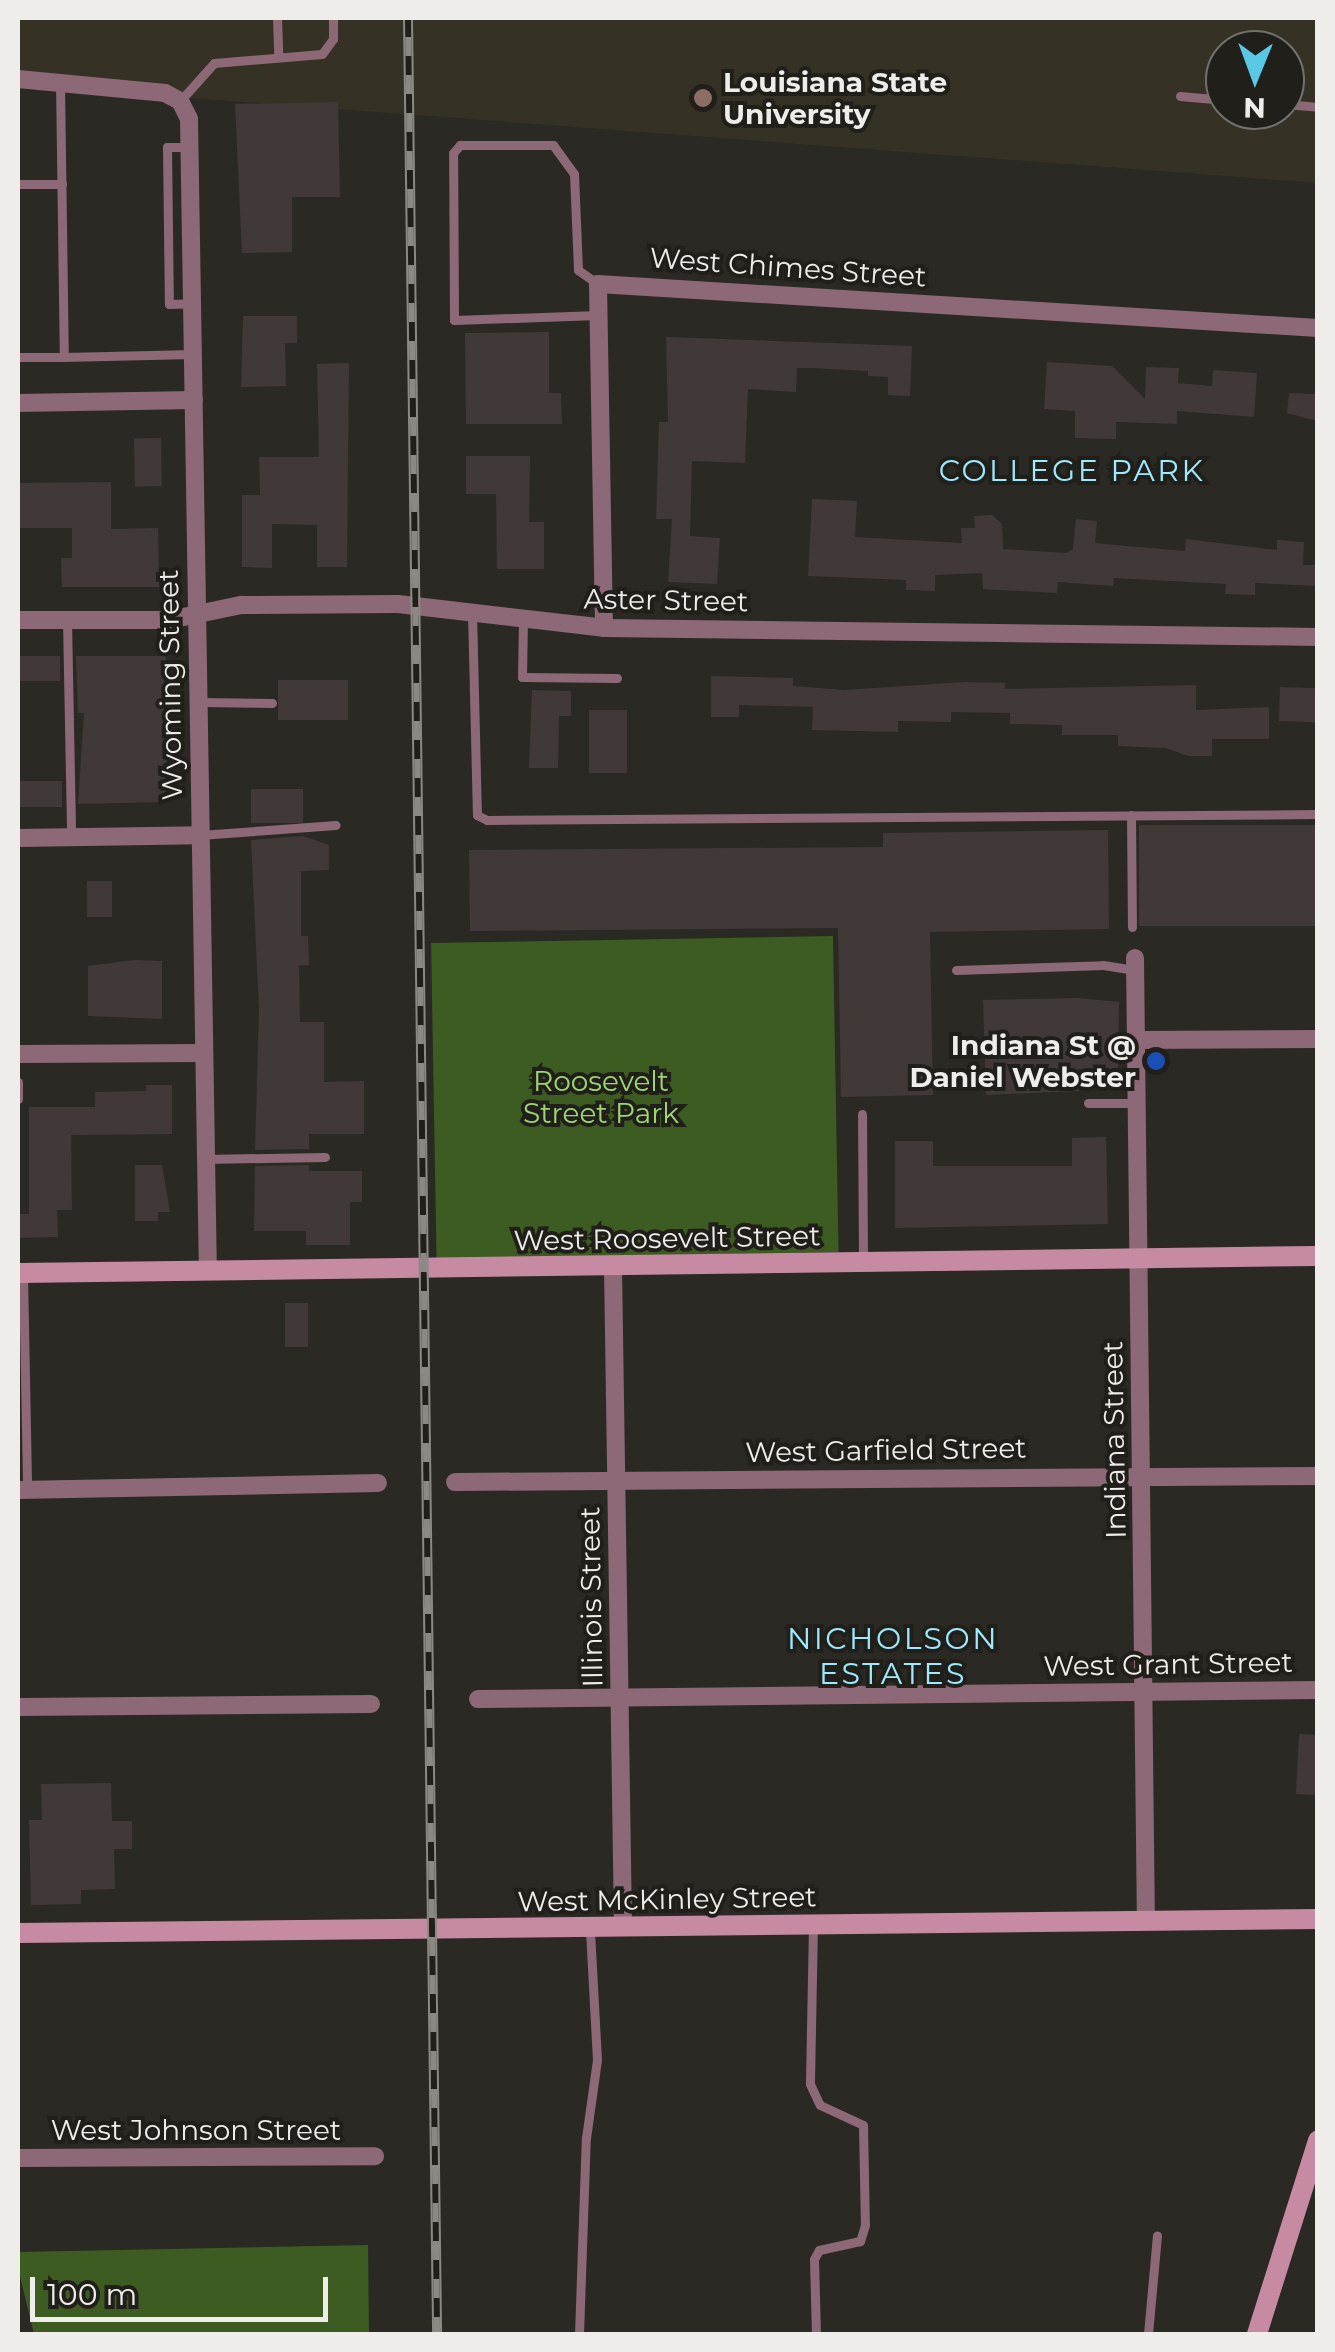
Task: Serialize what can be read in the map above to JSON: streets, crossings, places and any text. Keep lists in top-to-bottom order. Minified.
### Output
{"streets":{"main road":["West Roosevelt Street","West McKinley Street"],"street":["West Chimes Street","Aster Street","Wyoming Street","Indiana Street","West Garfield Street","Illinois Street","West Grant Street","West Johnson Street"]},"crossings":[["Aster Street","Wyoming Street"],["Wyoming Street","West Roosevelt Street"],["West Roosevelt Street","Indiana Street"],["West Roosevelt Street","Illinois Street"],["Indiana Street","West Garfield Street"],["Indiana Street","West Grant Street"],["Indiana Street","West McKinley Street"],["West Garfield Street","Illinois Street"],["Illinois Street","West Grant Street"],["Illinois Street","West McKinley Street"]],"districts":["COLLEGE PARK","NICHOLSON ESTATES"],"parks":["Roosevelt Street Park"],"places":["Louisiana State University","Indiana St @ Daniel Webster"],"scale_bar":"100 m","north":"bottom"}
